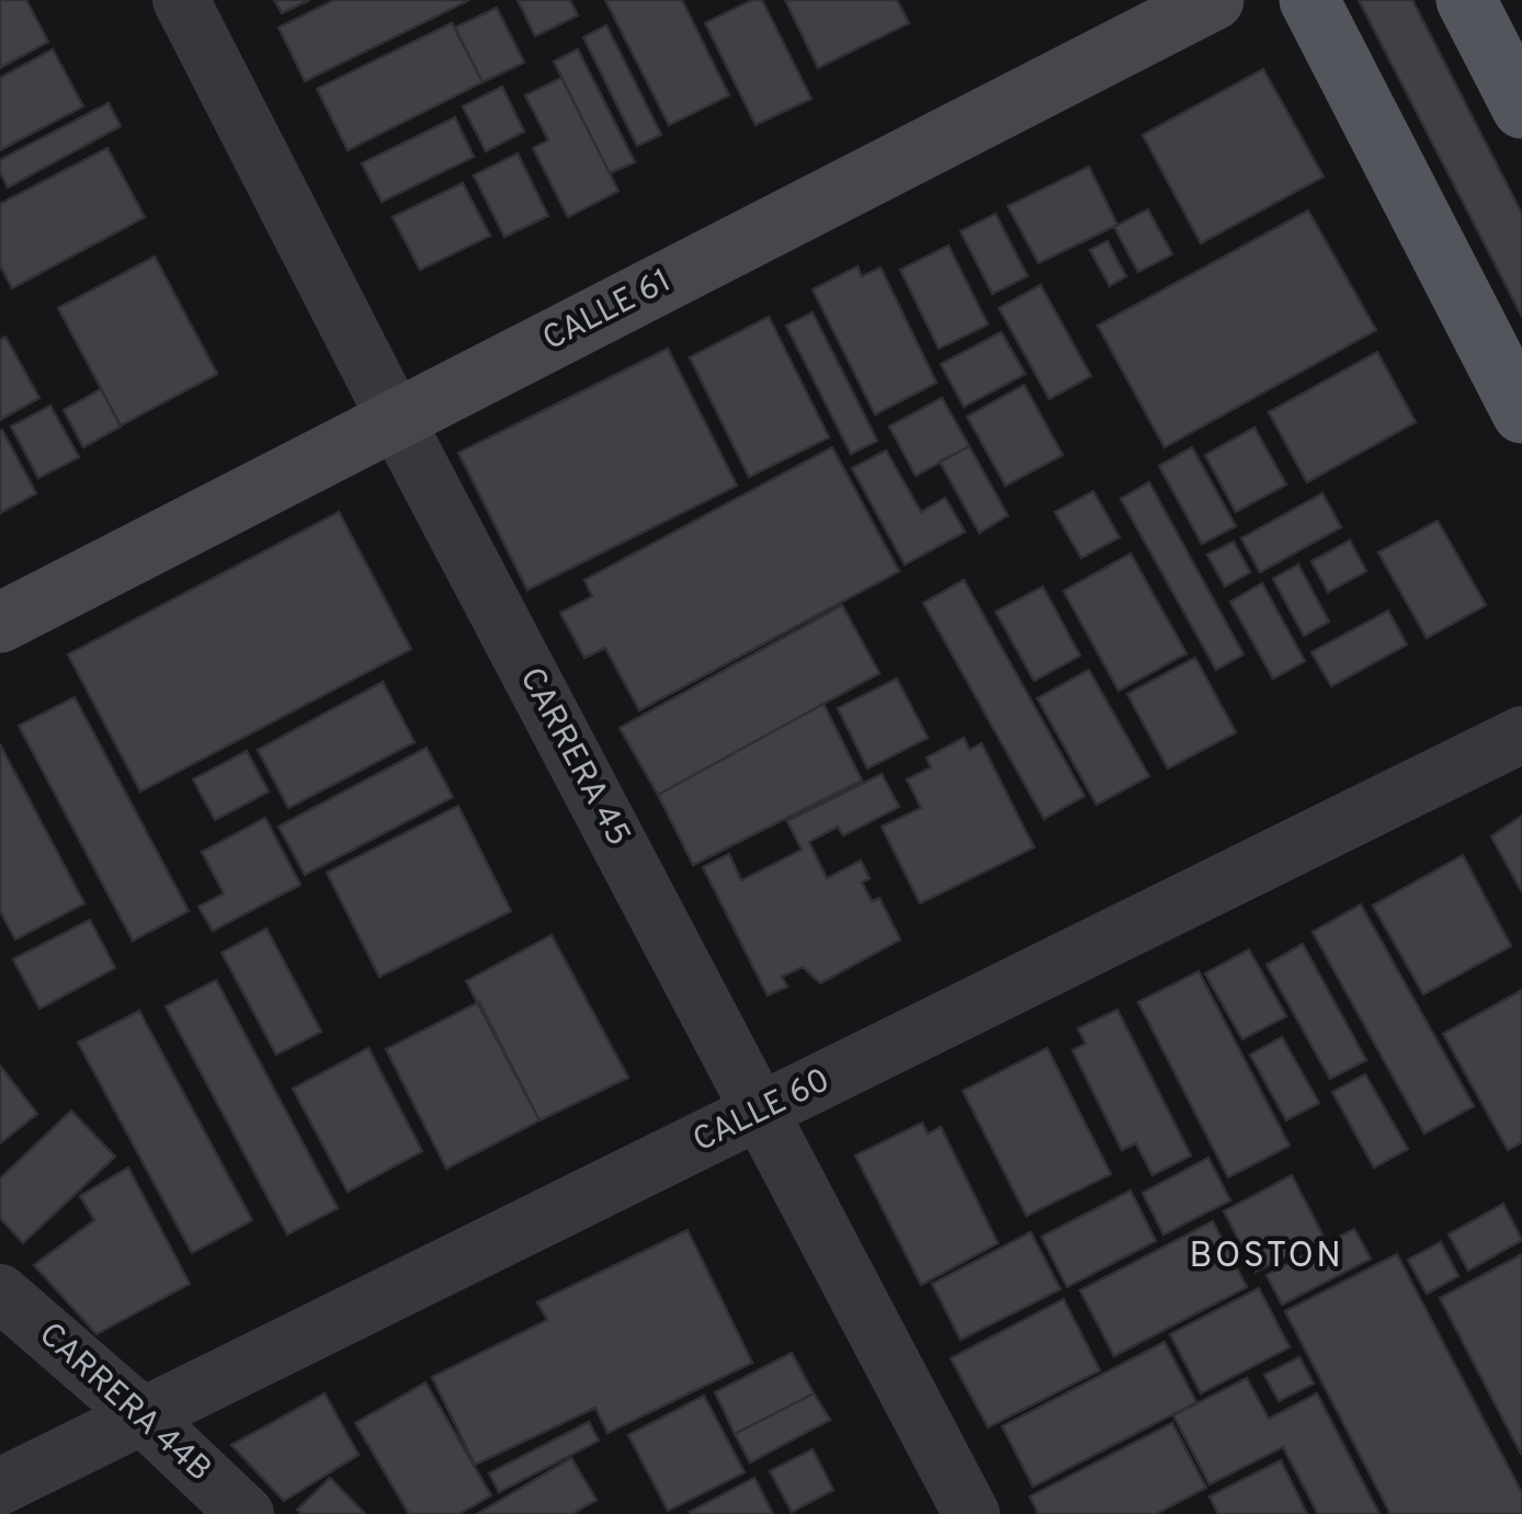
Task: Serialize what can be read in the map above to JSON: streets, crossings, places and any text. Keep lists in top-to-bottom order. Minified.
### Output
{"streets":{"street":["CALLE 61","CARRERA 45","CALLE 60","CARRERA 44B"]},"crossings":[["CALLE 61","CARRERA 45"],["CARRERA 45","CALLE 60"],["CALLE 60","CARRERA 44B"]],"districts":["BOSTON"]}
